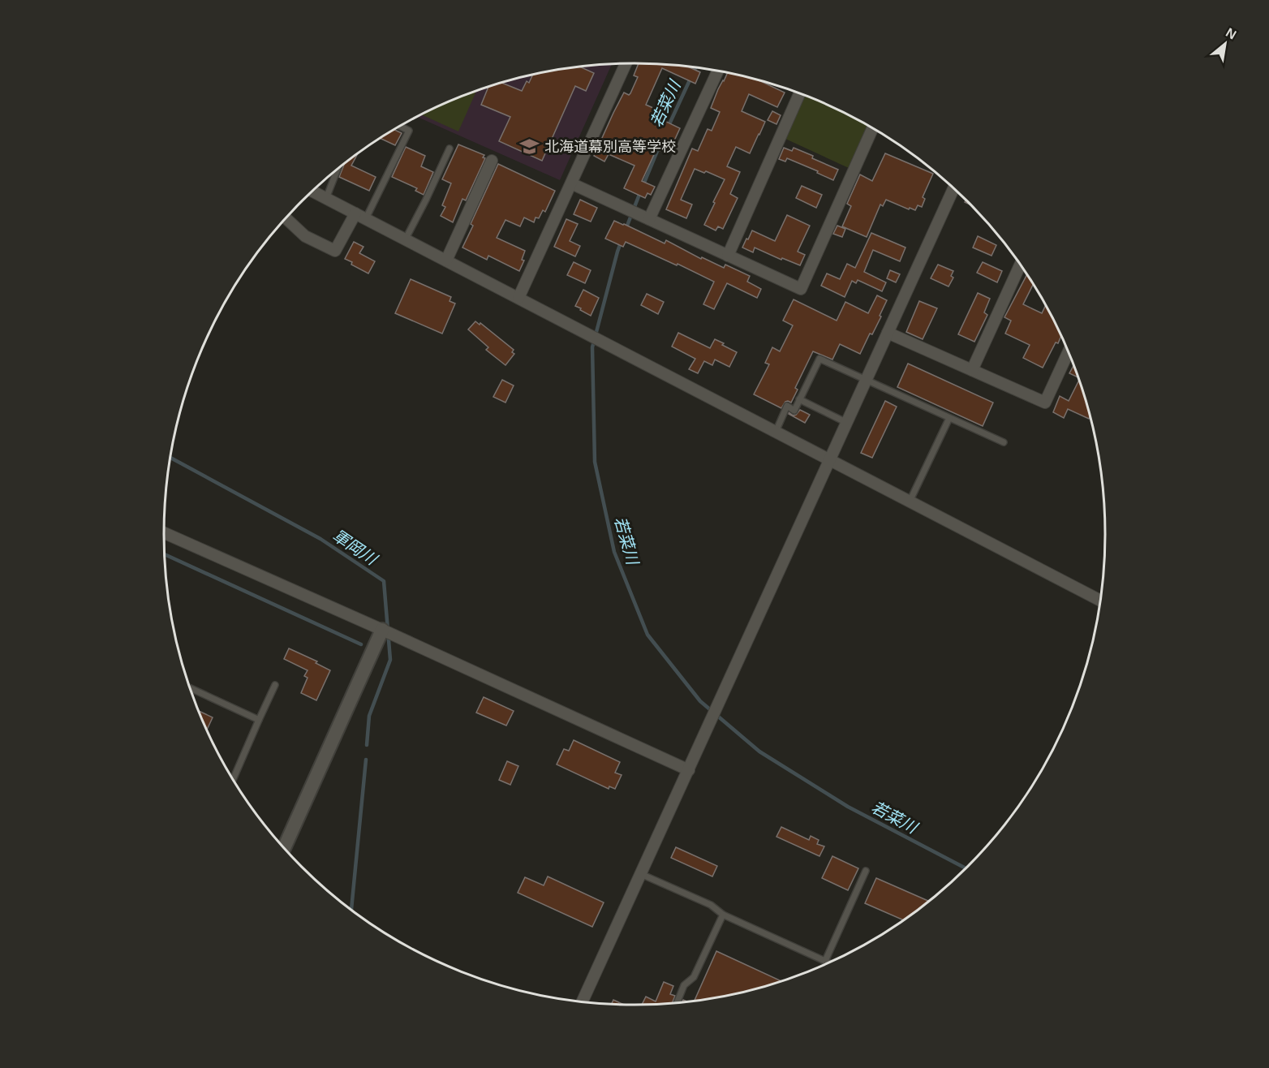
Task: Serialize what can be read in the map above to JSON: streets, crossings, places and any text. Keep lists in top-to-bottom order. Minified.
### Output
{"water":["若菜川","軍岡川"],"places":{"school or university":["北海道幕別高等学校"]},"north":"top right"}
